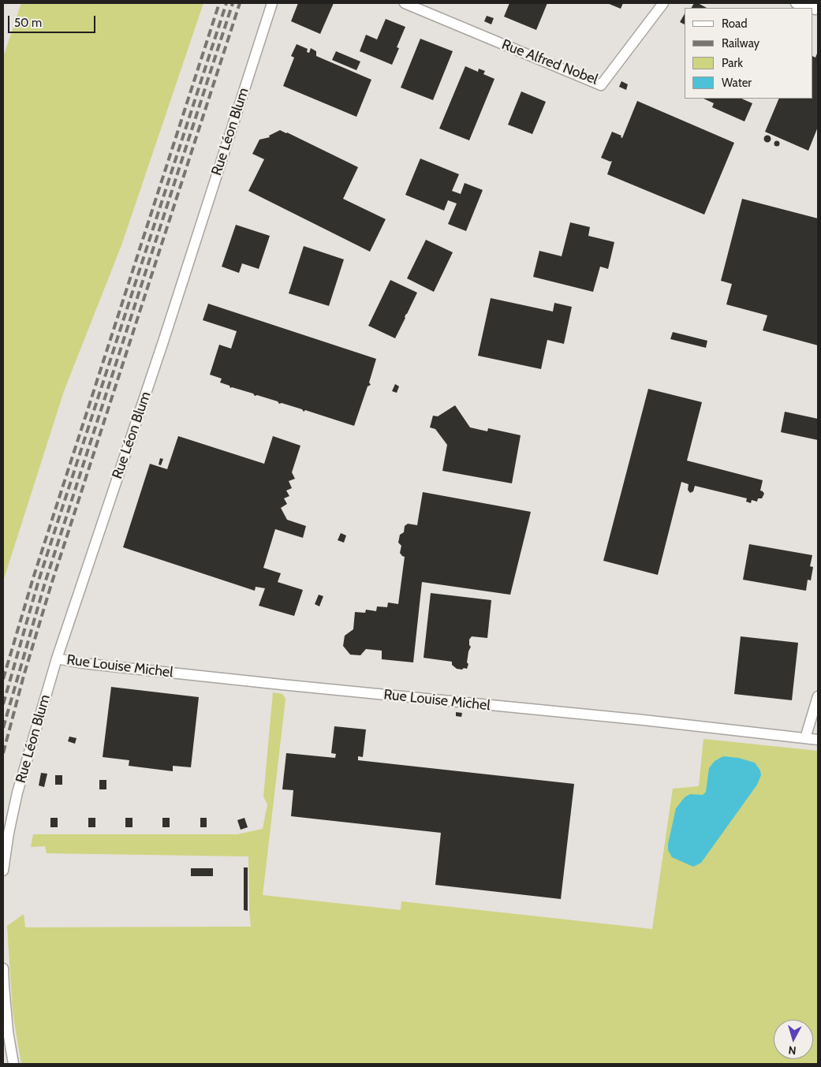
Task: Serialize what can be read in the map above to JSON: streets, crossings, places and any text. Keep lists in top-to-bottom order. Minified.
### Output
{"streets":{"street":["Rue Alfred Nobel","Rue Léon Blum","Rue Louise Michel"]},"crossings":[["Rue Léon Blum","Rue Louise Michel"]],"legend":["Road","Railway","Park","Water"],"scale_bar":"50 m","north":"bottom"}
